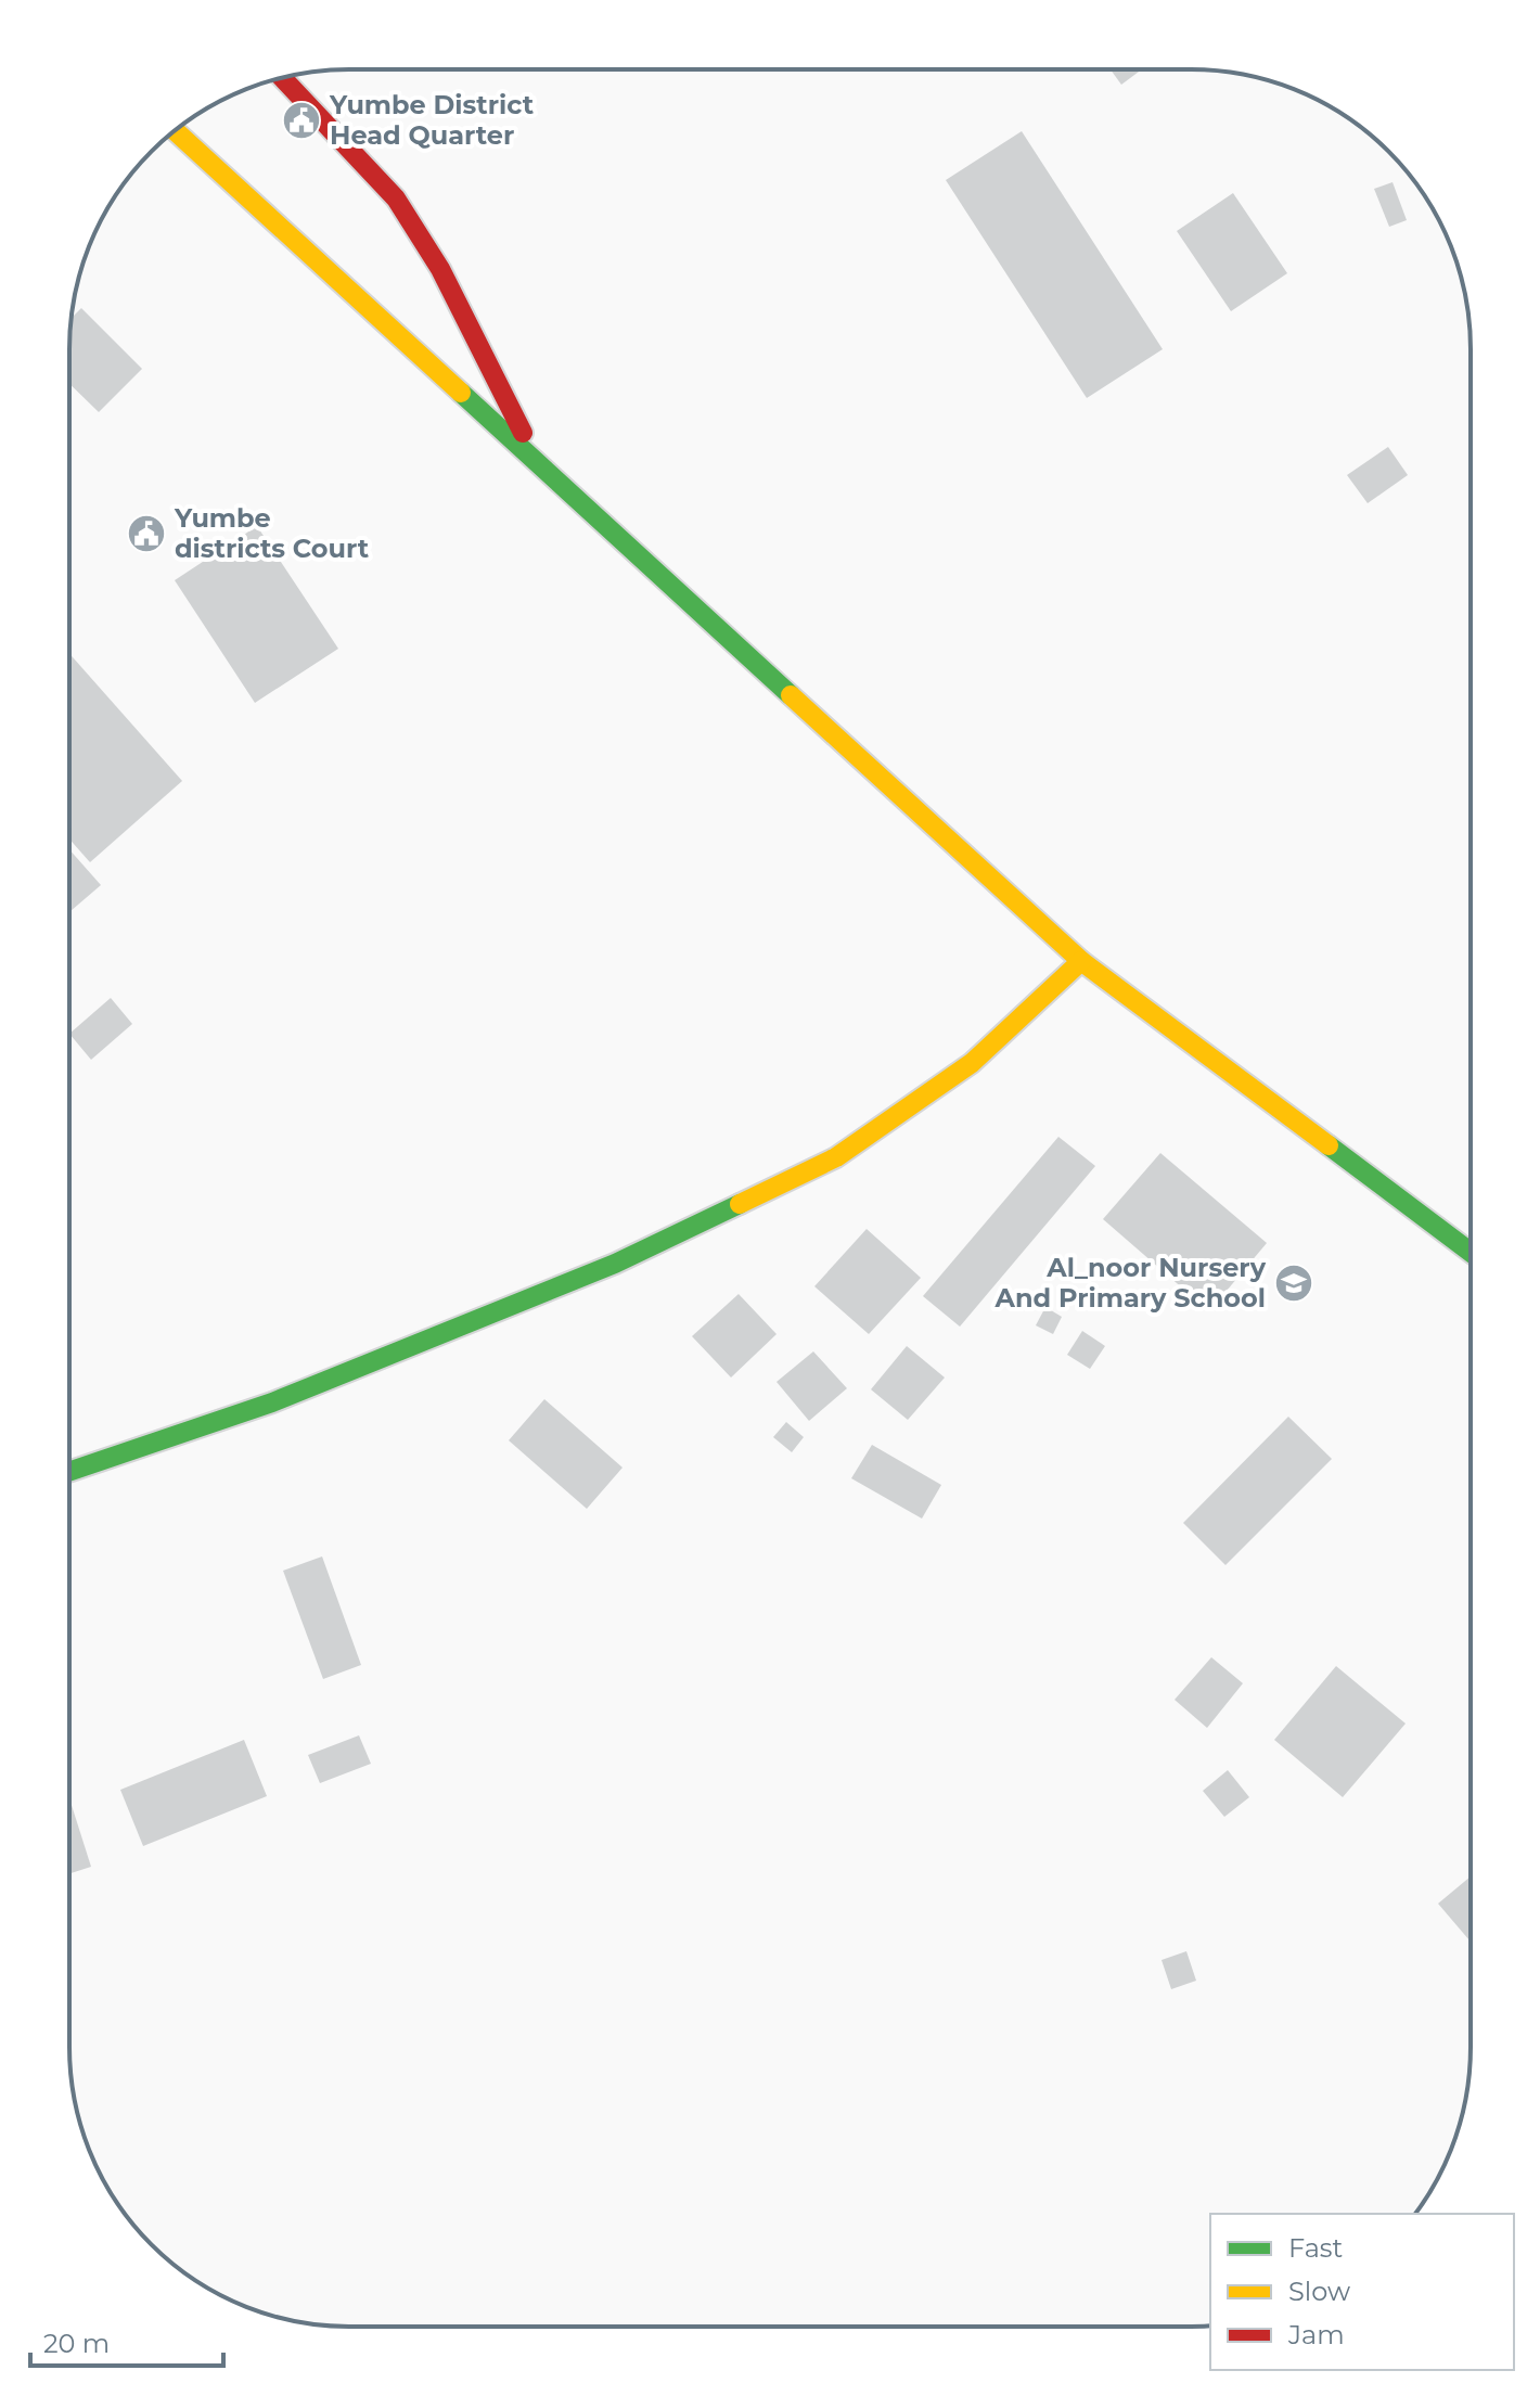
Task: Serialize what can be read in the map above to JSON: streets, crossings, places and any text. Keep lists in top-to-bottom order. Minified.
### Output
{"places":{"public building":["Yumbe District Head Quarter","Yumbe districts Court"],"school or university":["Al_noor Nursery And Primary School"]},"legend":["Fast","Slow","Jam"],"scale_bar":"20 m"}
